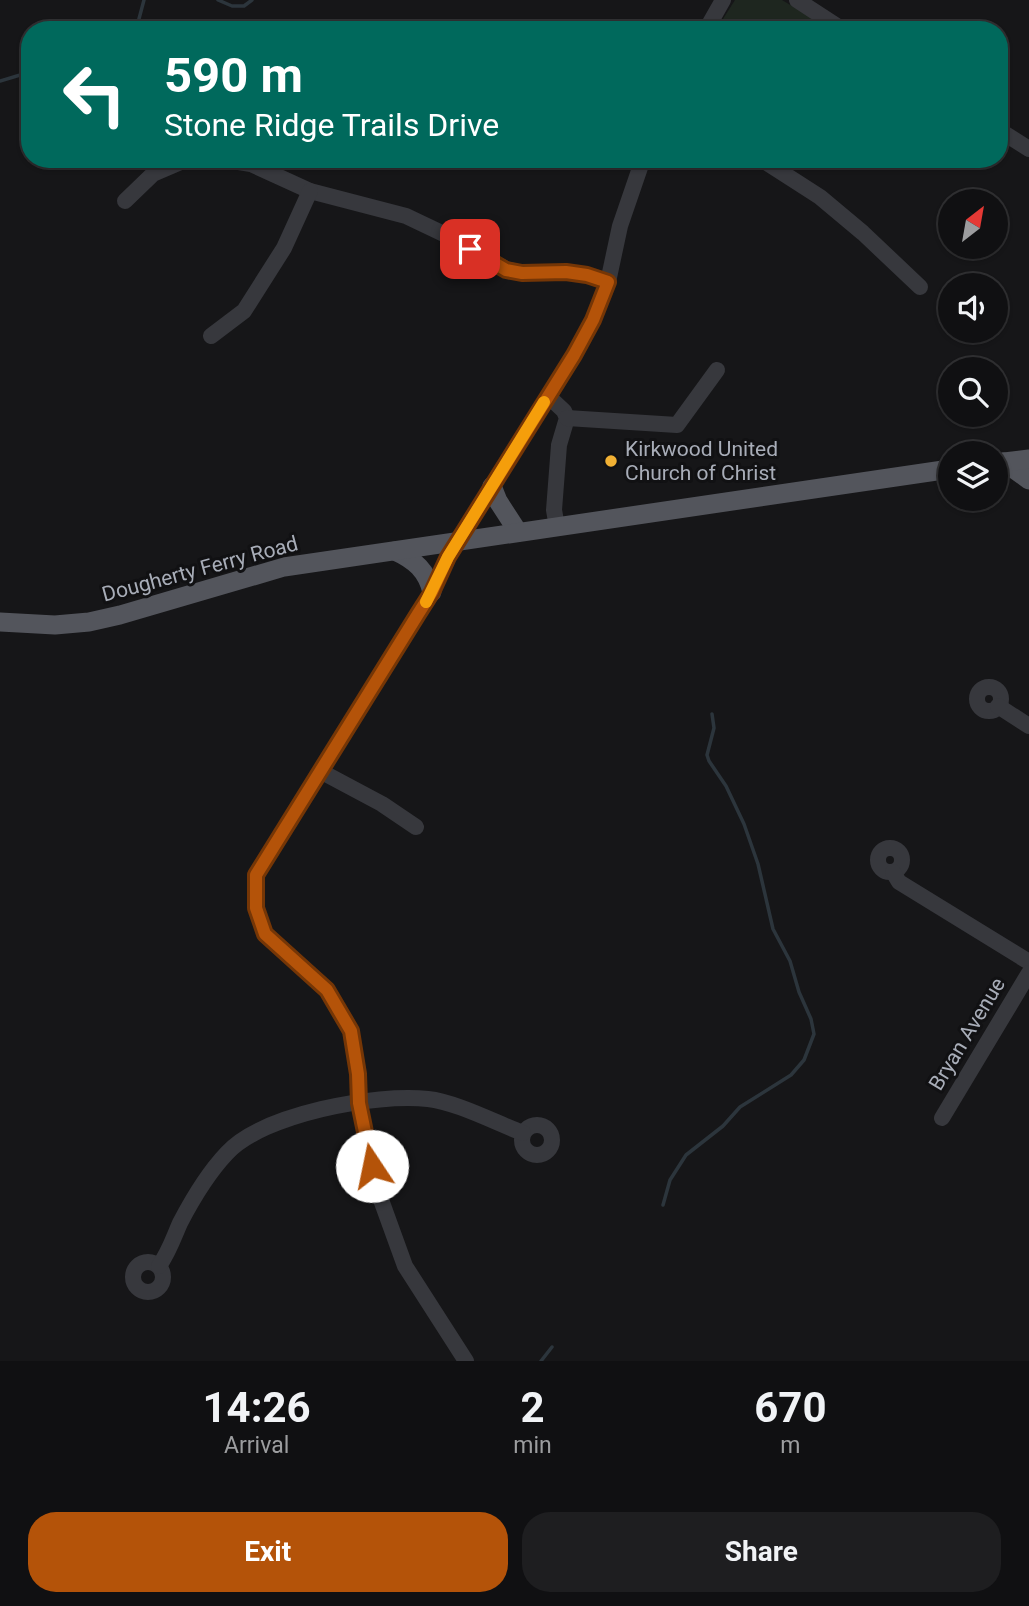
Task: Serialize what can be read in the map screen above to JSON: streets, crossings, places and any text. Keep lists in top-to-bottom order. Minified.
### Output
{"streets":{"main road":["Dougherty Ferry Road"],"street":["Bryan Avenue"]},"places":["Kirkwood United Church of Christ"],"north":"top right","page":{"turn":["590 m","Stone Ridge Trails Drive"],"eta":["14:26","Arrival","2","min","670","m"],"buttons":["Exit","Share"]}}
